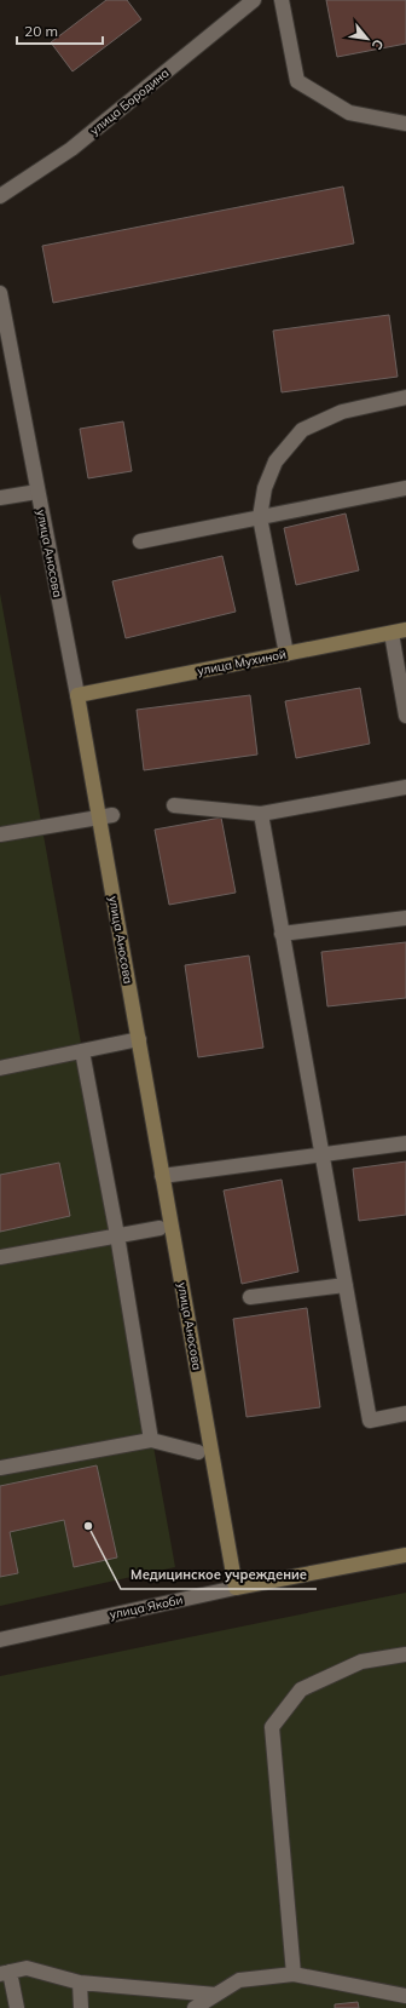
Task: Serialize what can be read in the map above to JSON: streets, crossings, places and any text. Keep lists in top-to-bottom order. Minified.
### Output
{"streets":{"street":["улица Бородина","улица Аносова","улица Мухиной","улица Якоби"]},"crossings":[["улица Аносова","улица Мухиной"],["улица Аносова","улица Якоби"]],"places":["Медицинское учреждение"],"scale_bar":"20 m","north":"bottom right"}
